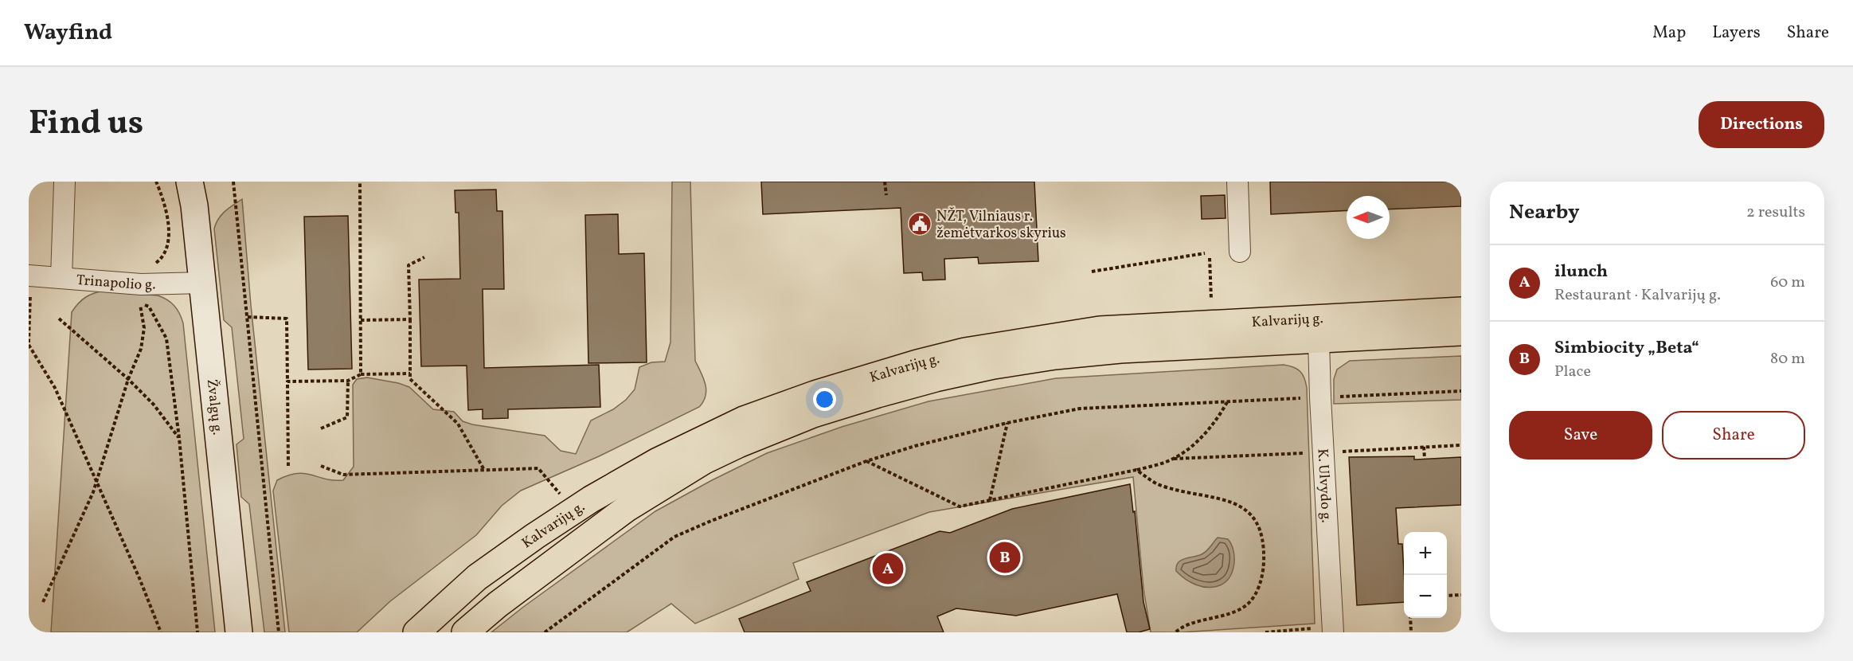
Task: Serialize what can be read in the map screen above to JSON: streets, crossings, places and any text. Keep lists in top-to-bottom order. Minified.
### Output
{"streets":{"main road":["Kalvarijų g.","Žvalgų g."],"street":["Trinapolio g.","K. Ulvydo g."]},"crossings":[["Trinapolio g.","Žvalgų g."],["Kalvarijų g.","K. Ulvydo g."]],"places":{"public building":["NŽT, Vilniaus r. žemėtvarkos skyrius"]},"north":"left","page":{"header":"Wayfind","nav":["Map","Layers","Share"],"title":"Find us","buttons":["Directions",["Save","Share"]],"heading":["Nearby","2 results"],"list":[{"mark":"A","name":"ilunch","note":"Restaurant · Kalvarijų g.","value":"60 m"},{"mark":"B","name":"Simbiocity „Beta“","note":"Place","value":"80 m"}],"map_buttons":["+","−"],"pins":["B","A"]}}
